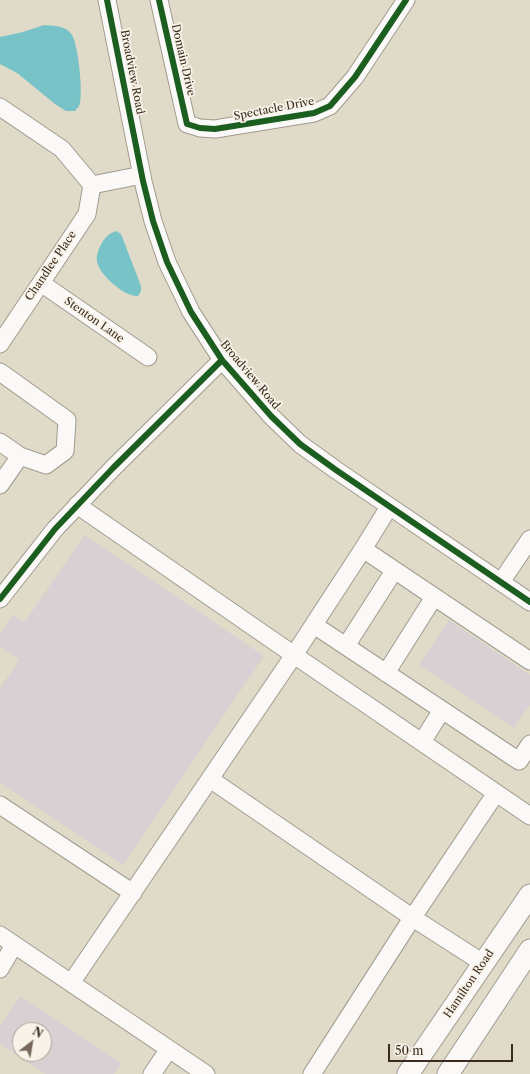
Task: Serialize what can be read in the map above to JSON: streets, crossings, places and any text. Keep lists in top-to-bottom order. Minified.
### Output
{"streets":{"main road":["Hamilton Road"],"street":["Domain Drive","Broadview Road","Spectacle Drive","Chandlee Place","Stenton Lane"]},"crossings":[["Domain Drive","Spectacle Drive"],["Chandlee Place","Stenton Lane"]],"scale_bar":"50 m","north":"top right"}
